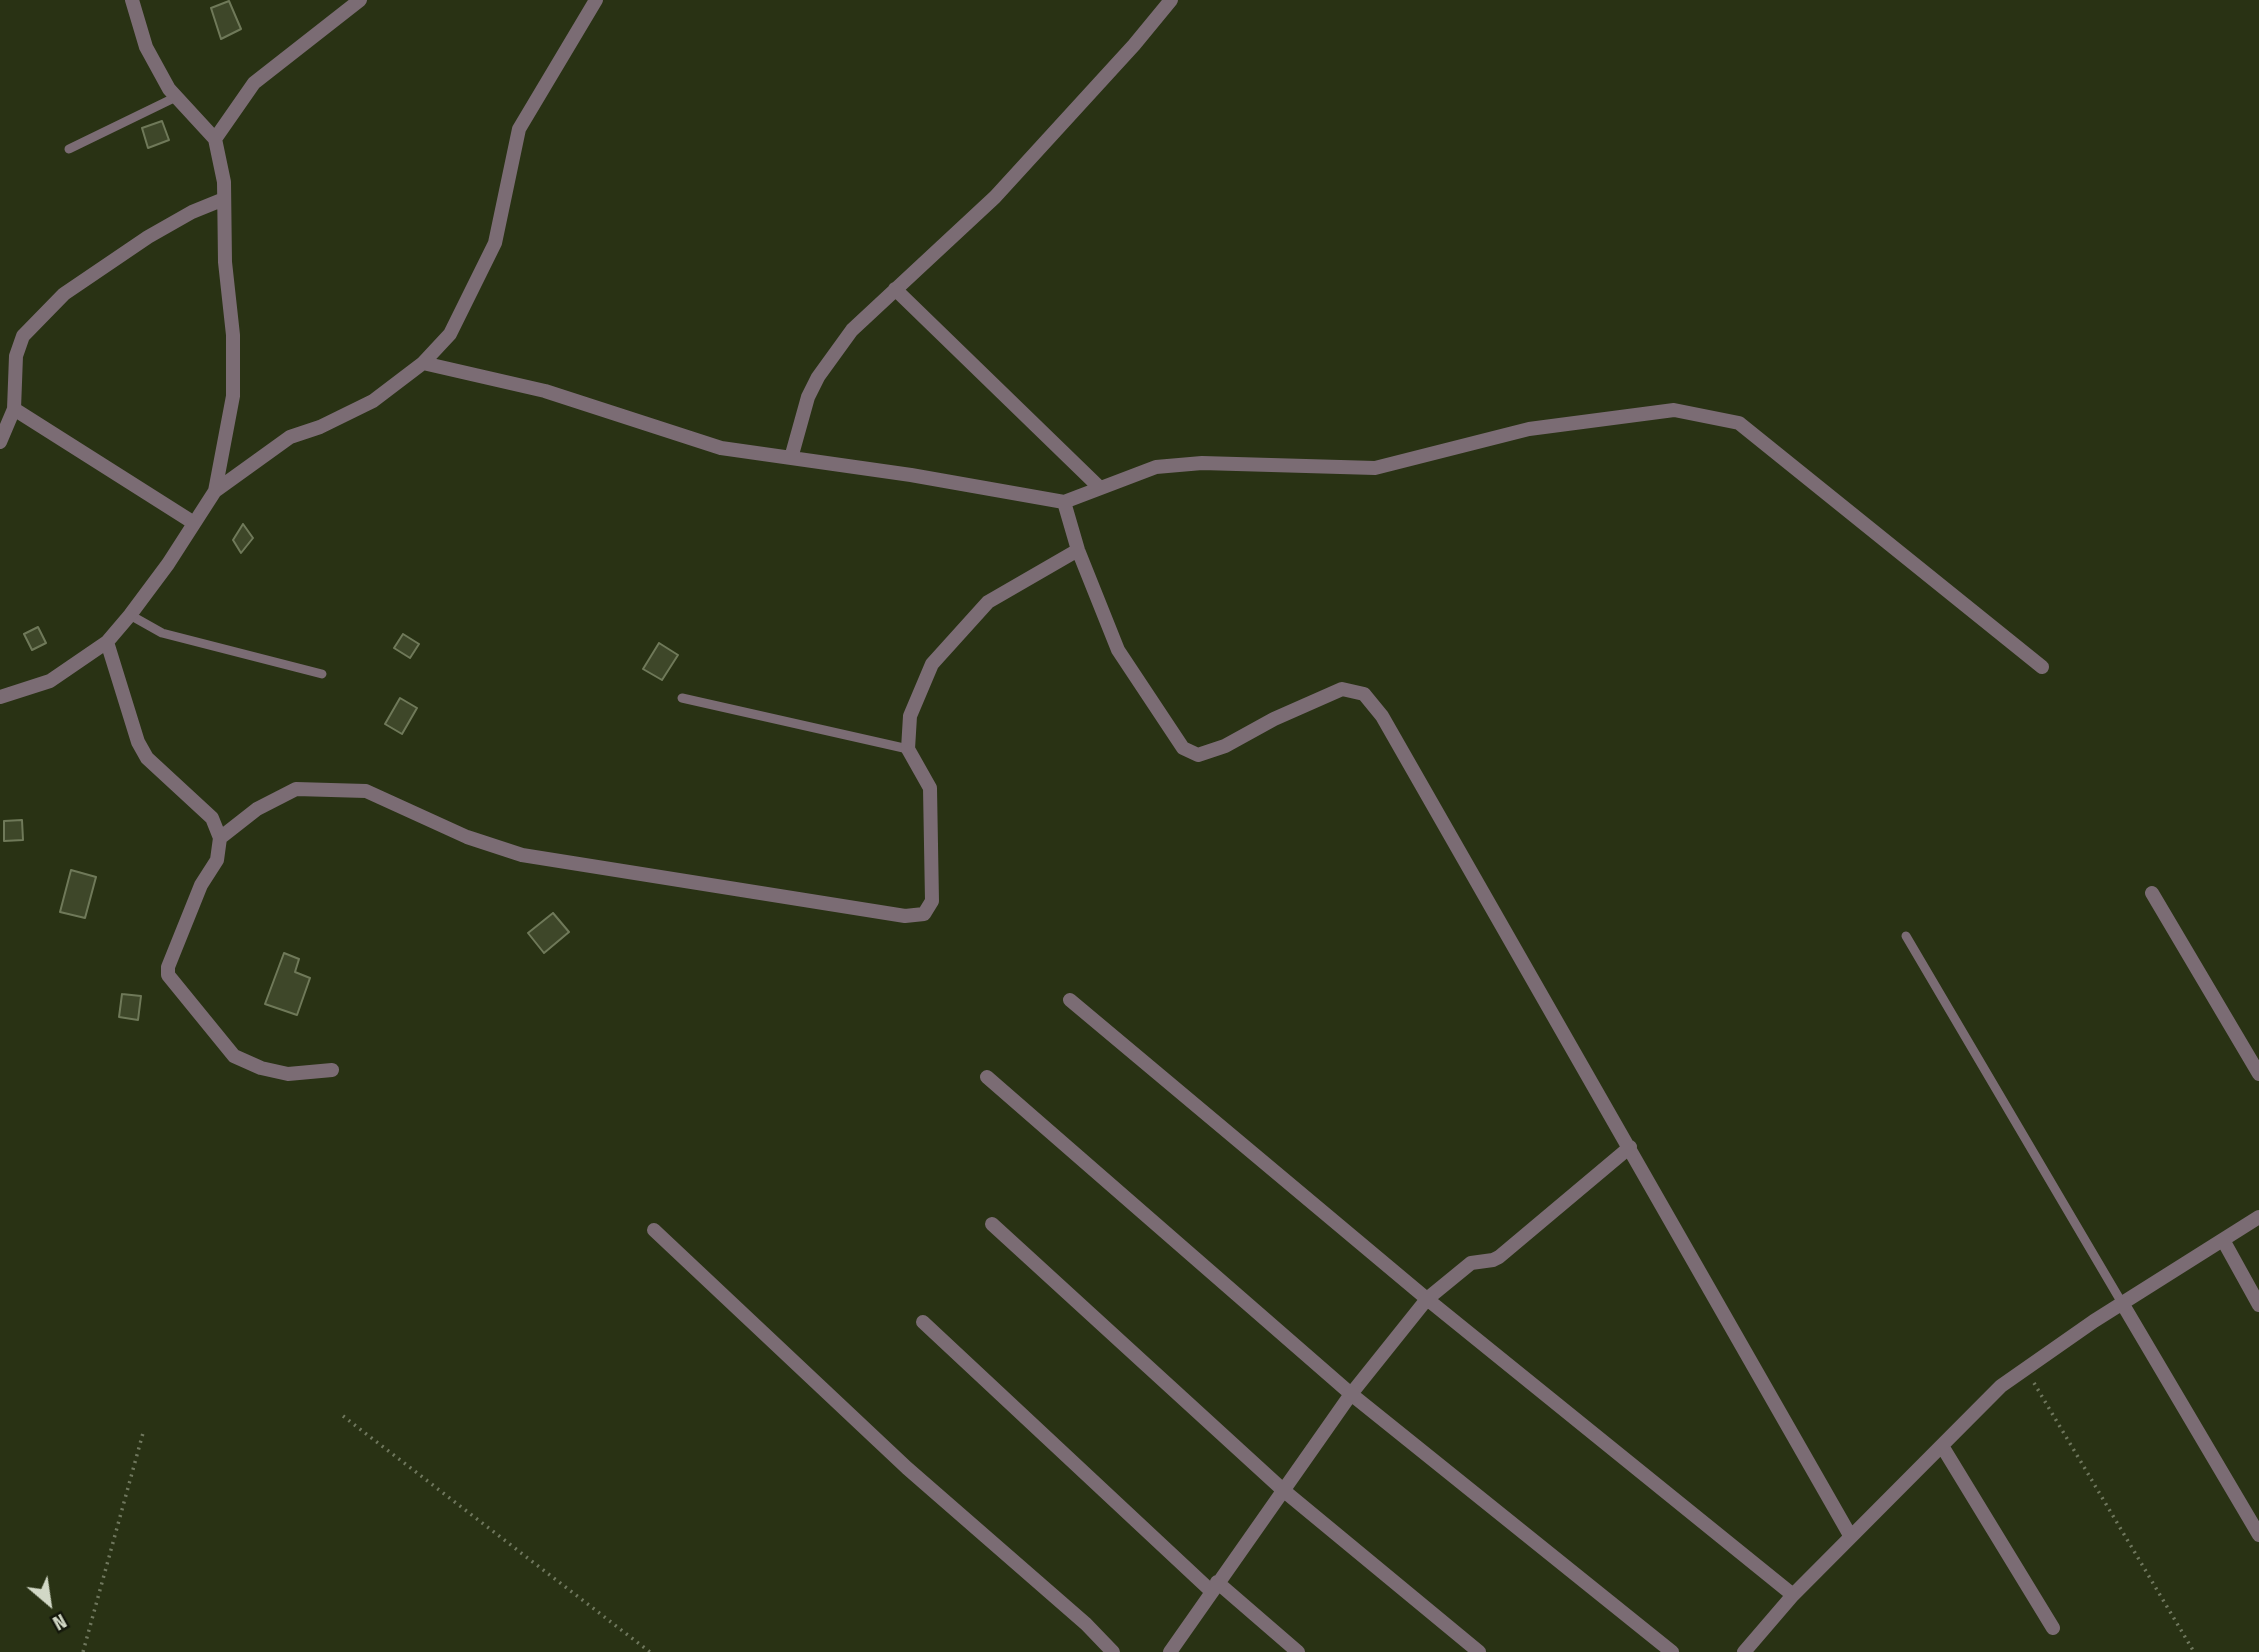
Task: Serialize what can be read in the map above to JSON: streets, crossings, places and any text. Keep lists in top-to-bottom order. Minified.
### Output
{"north":"bottom right"}
